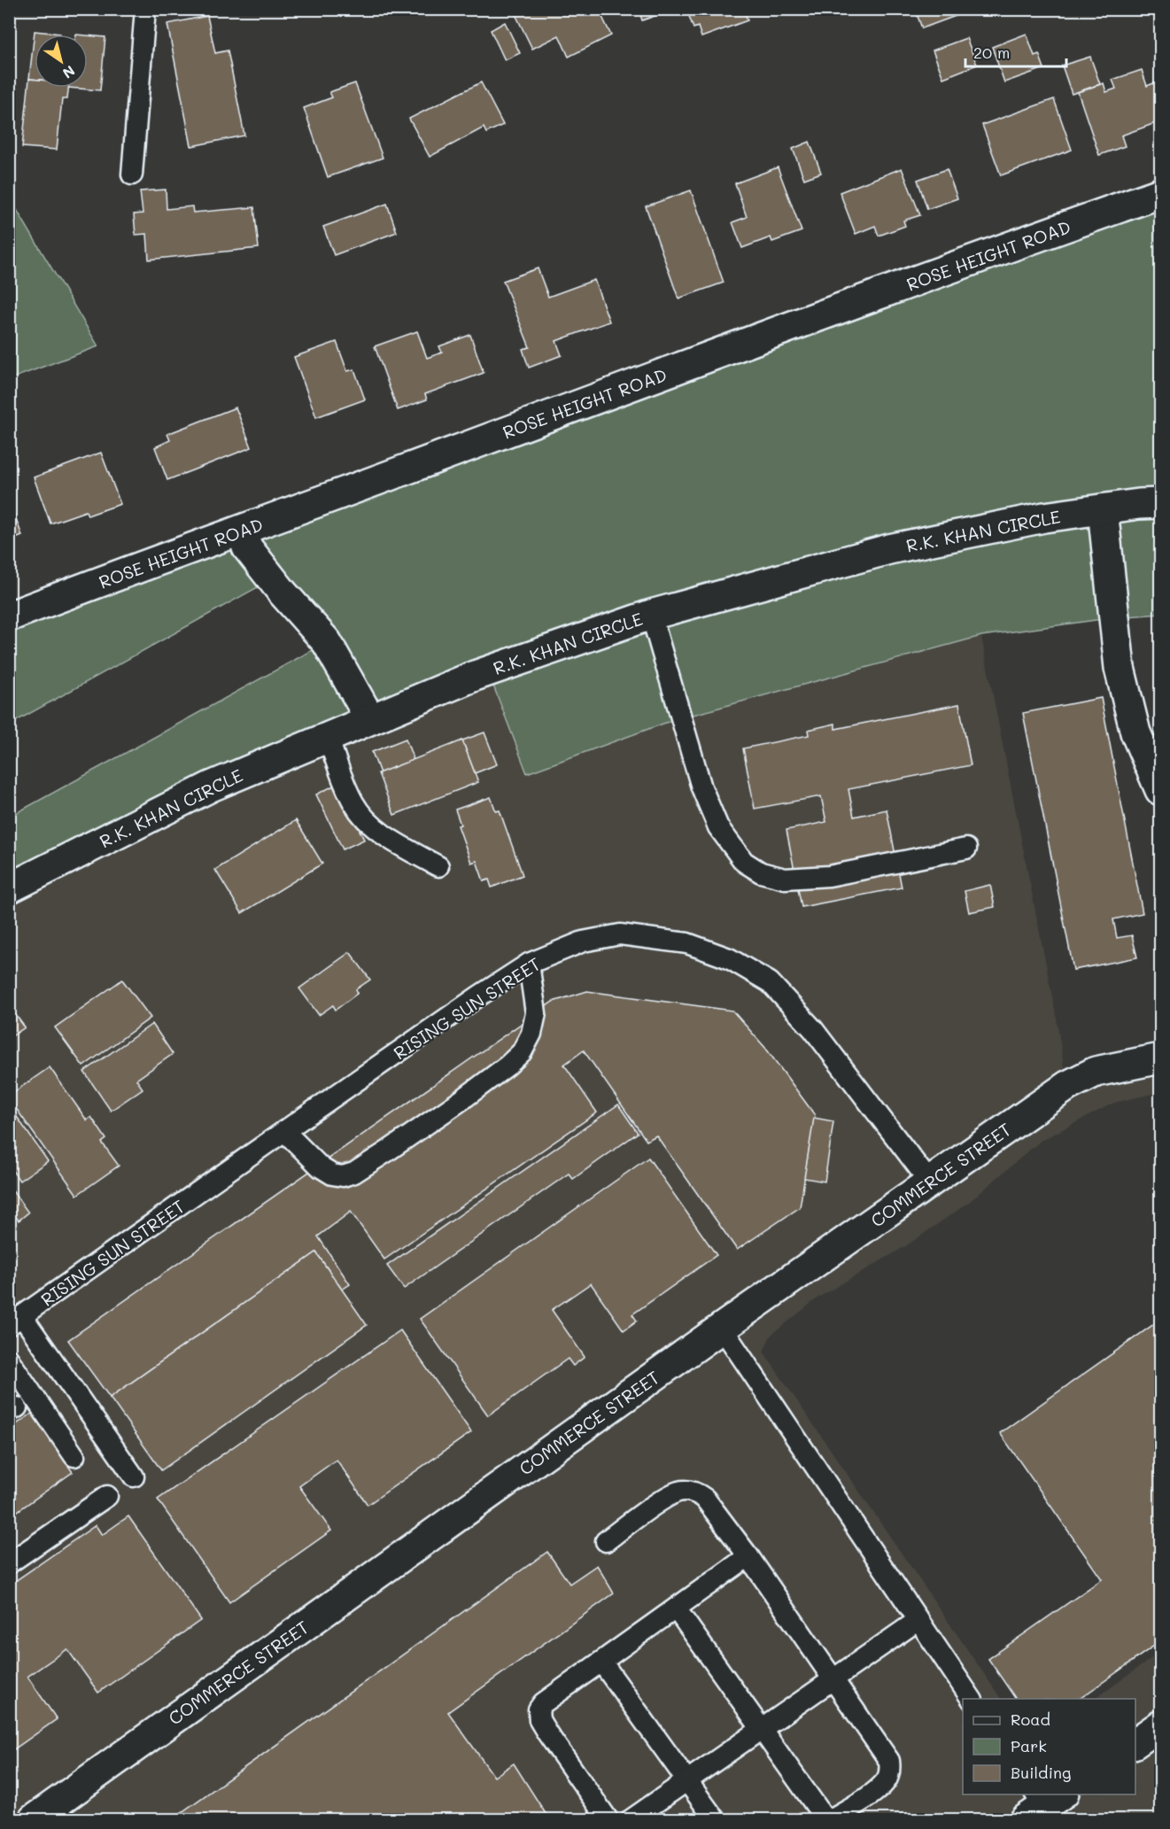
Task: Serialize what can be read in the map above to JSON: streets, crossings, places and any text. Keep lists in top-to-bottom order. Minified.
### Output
{"streets":{"street":["ROSE HEIGHT ROAD","R.K. KHAN CIRCLE","COMMERCE STREET"],"lane":["RISING SUN STREET"]},"crossings":[["RISING SUN STREET","COMMERCE STREET"]],"legend":["Road","Park","Building"],"scale_bar":"20 m","north":"bottom right"}
